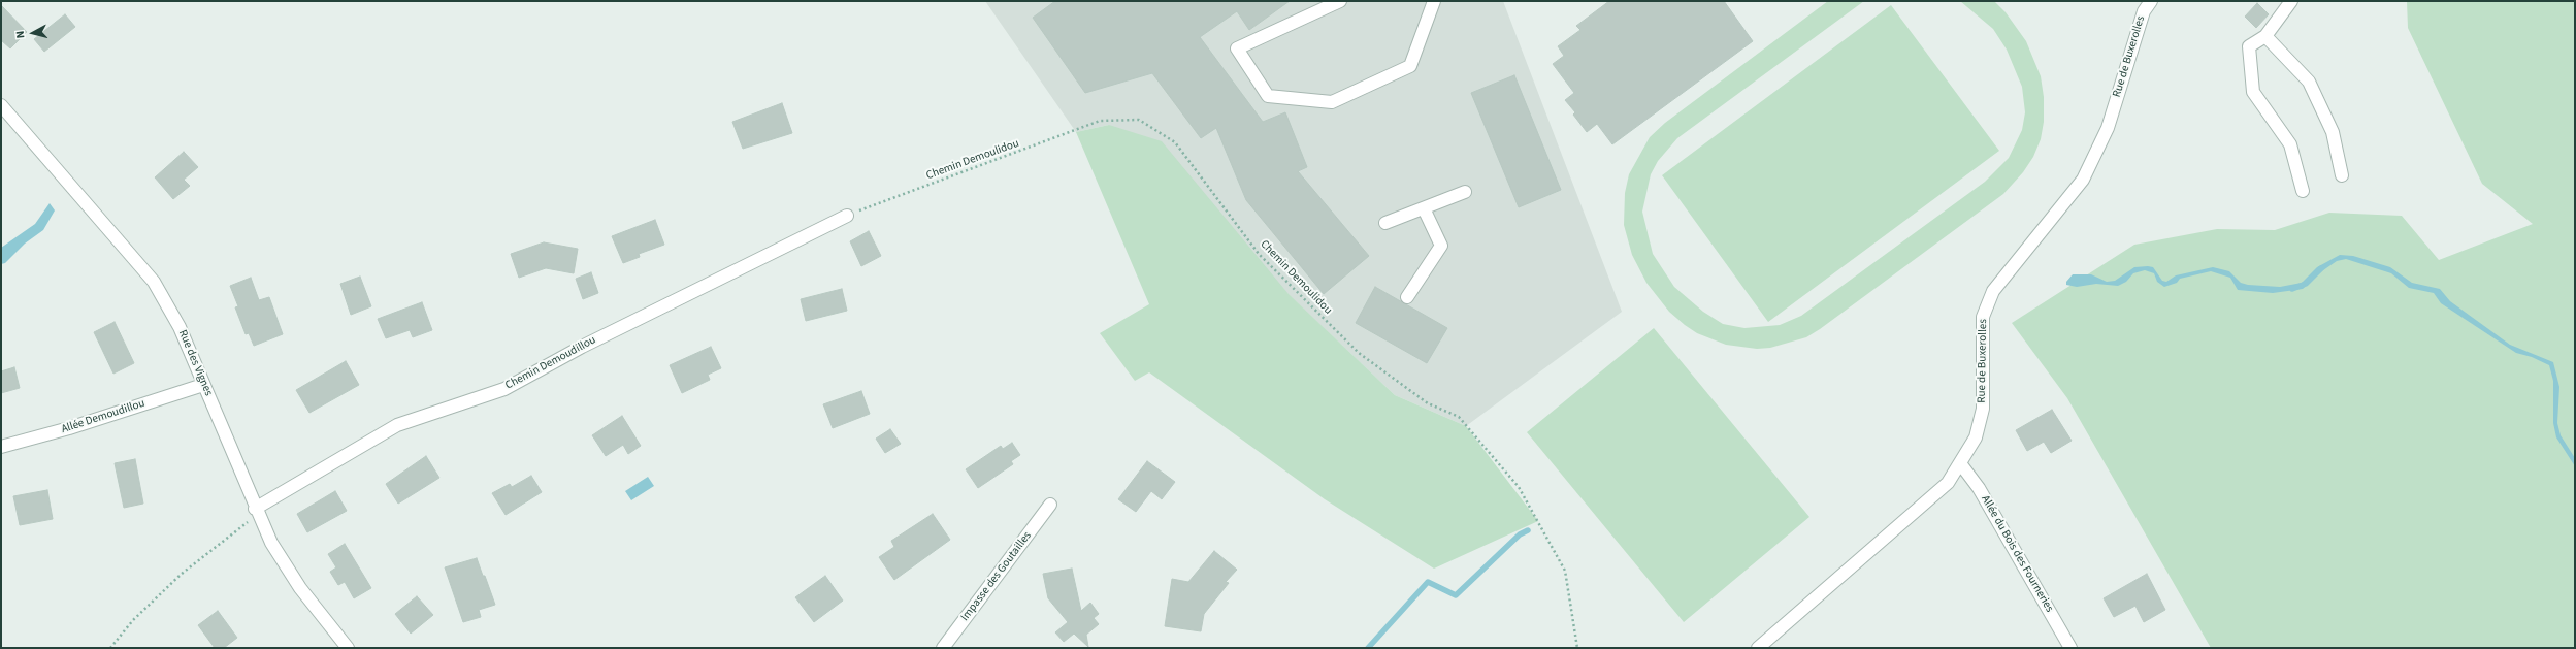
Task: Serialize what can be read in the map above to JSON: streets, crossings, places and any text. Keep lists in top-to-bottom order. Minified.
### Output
{"streets":{"street":["Rue de Buxerolles","Rue des Vignes","Chemin Demoudillou","Allée Demoudillou","Allée du Bois des Fourneries","Impasse des Goutailles"],"path":["Chemin Demoulidou"]},"crossings":[["Rue de Buxerolles","Allée du Bois des Fourneries"],["Chemin Demoulidou","Chemin Demoudillou"],["Rue des Vignes","Chemin Demoudillou"],["Rue des Vignes","Allée Demoudillou"]],"north":"left"}
